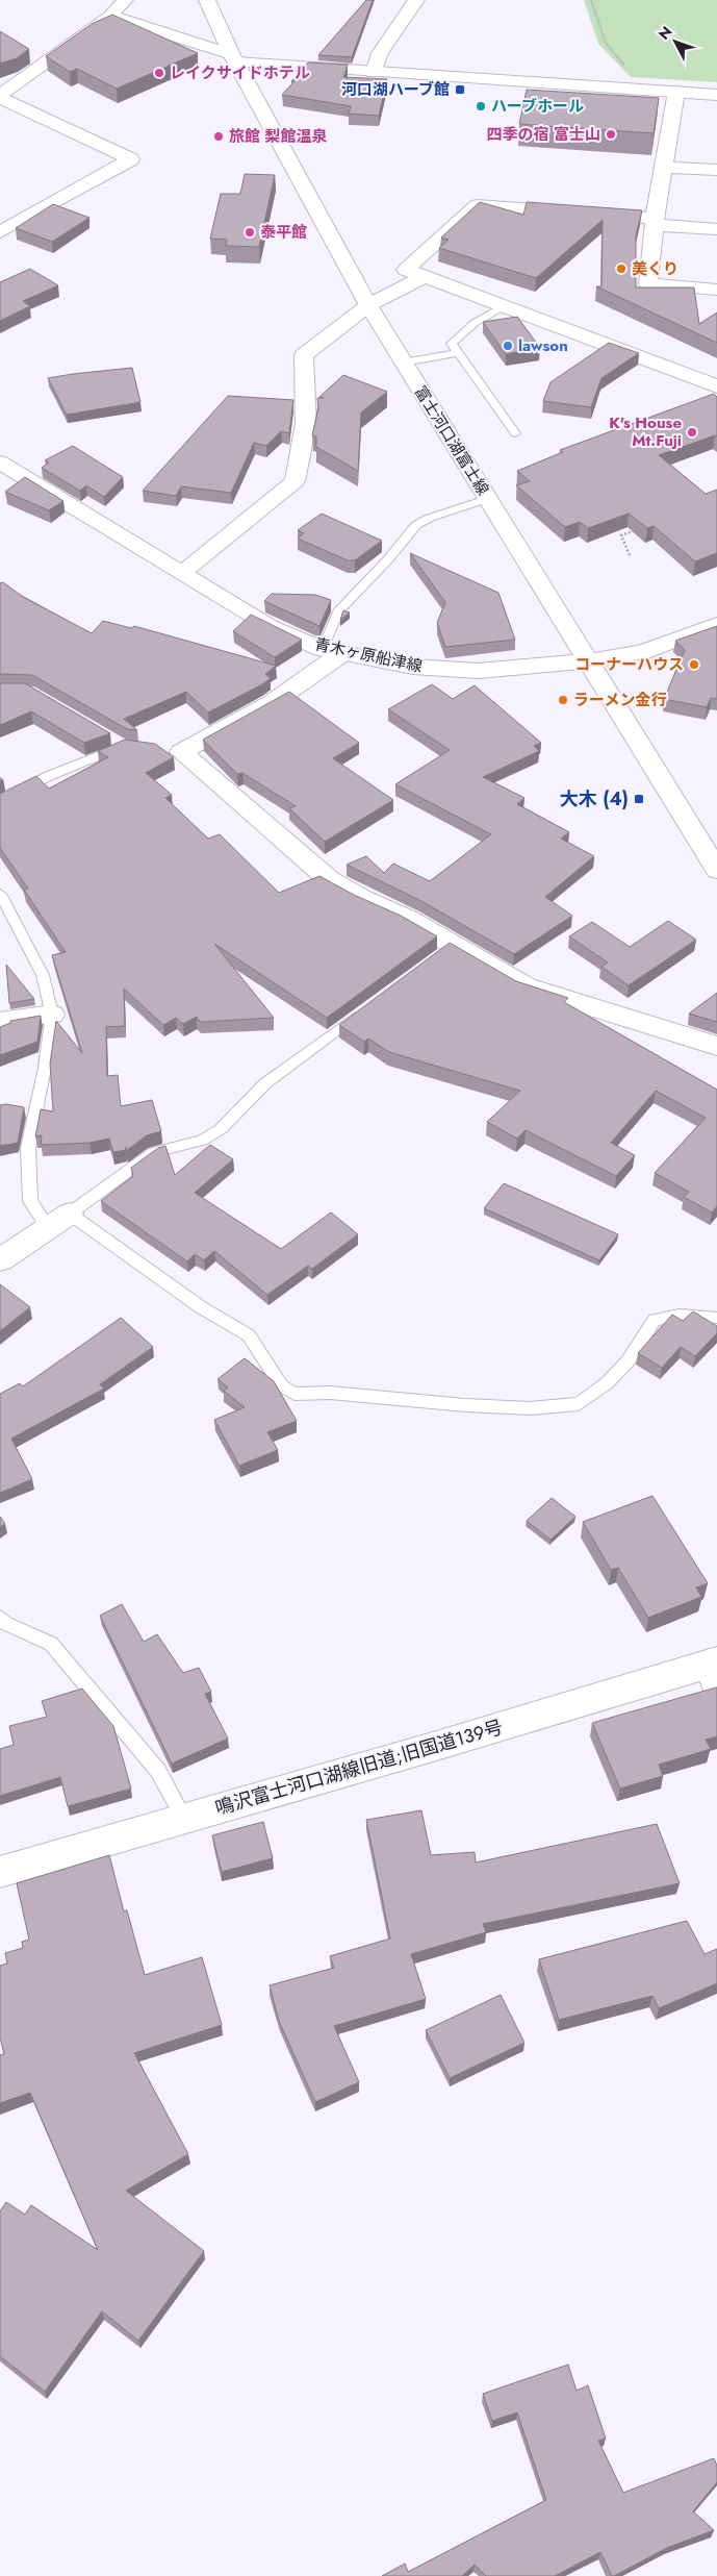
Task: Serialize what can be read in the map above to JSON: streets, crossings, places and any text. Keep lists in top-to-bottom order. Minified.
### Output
{"streets":{"street":["富士河口湖富士線","青木ヶ原船津線","鳴沢富士河口湖線旧道;旧国道139号"]},"crossings":[["富士河口湖富士線","青木ヶ原船津線"]],"places":{"other":["レイクサイドホテル","ハーブホール","四季の宿 富士山","旅館 梨館温泉","泰平館","美くり","lawson","K's House Mt.Fuji","コーナーハウス","ラーメン金行"],"transit":["河口湖ハーブ館","大木 (4)"]},"north":"top left"}
